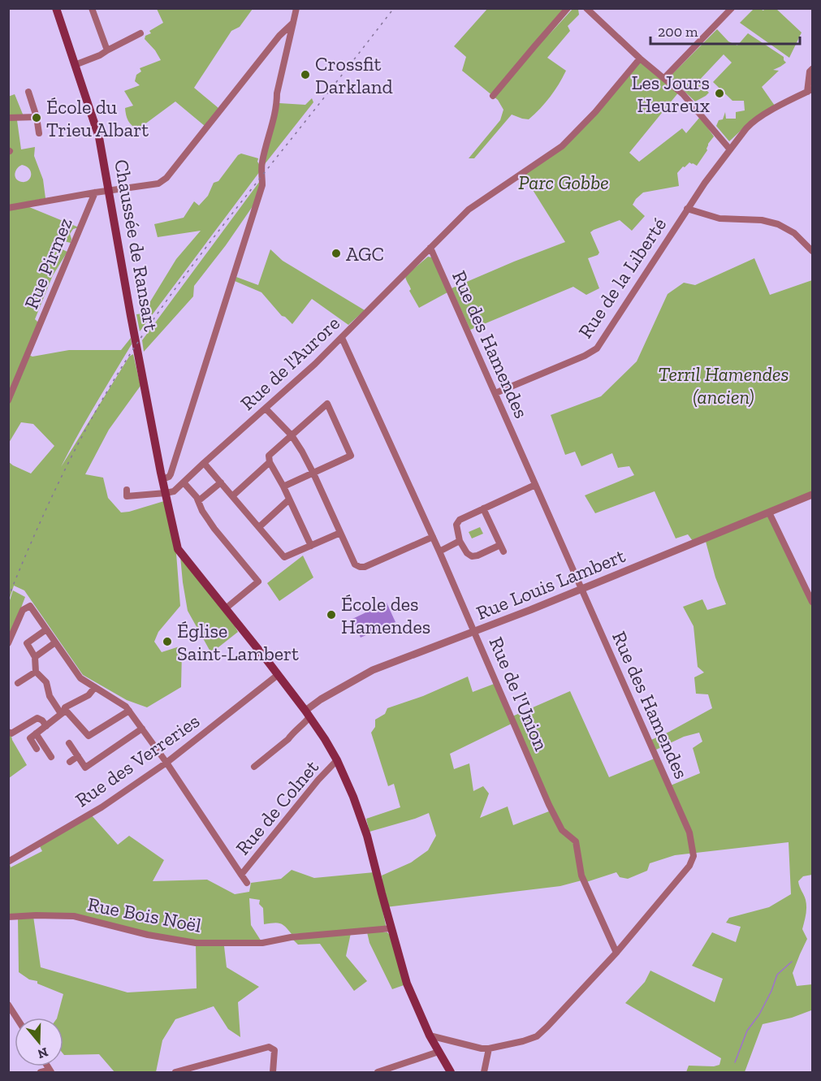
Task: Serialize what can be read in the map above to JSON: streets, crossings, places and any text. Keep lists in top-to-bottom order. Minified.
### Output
{"streets":{"main road":["Chaussée de Ransart"],"street":["Rue Pirmez","Rue de la Liberté","Rue des Hamendes","Rue de l'Aurore","Rue Louis Lambert","Rue de l'Union","Rue des Verreries","Rue de Colnet","Rue Bois Noël"]},"crossings":[["Chaussée de Ransart","Rue des Hamendes"],["Chaussée de Ransart","Rue de l'Aurore"],["Chaussée de Ransart","Rue Louis Lambert"],["Chaussée de Ransart","Rue des Verreries"],["Chaussée de Ransart","Rue de Colnet"],["Chaussée de Ransart","Rue Bois Noël"],["Rue de la Liberté","Rue des Hamendes"],["Rue des Hamendes","Rue de l'Aurore"],["Rue des Hamendes","Rue Louis Lambert"],["Rue des Hamendes","Rue de l'Union"],["Rue de l'Aurore","Rue de l'Union"],["Rue Louis Lambert","Rue de l'Union"],["Rue des Verreries","Rue de Colnet"]],"parks":["Parc Gobbe","Terril Hamendes (ancien)"],"places":["Crossfit Darkland","Les Jours Heureux","École du Trieu Albart","AGC","École des Hamendes","Église Saint-Lambert"],"scale_bar":"200 m","north":"bottom"}
